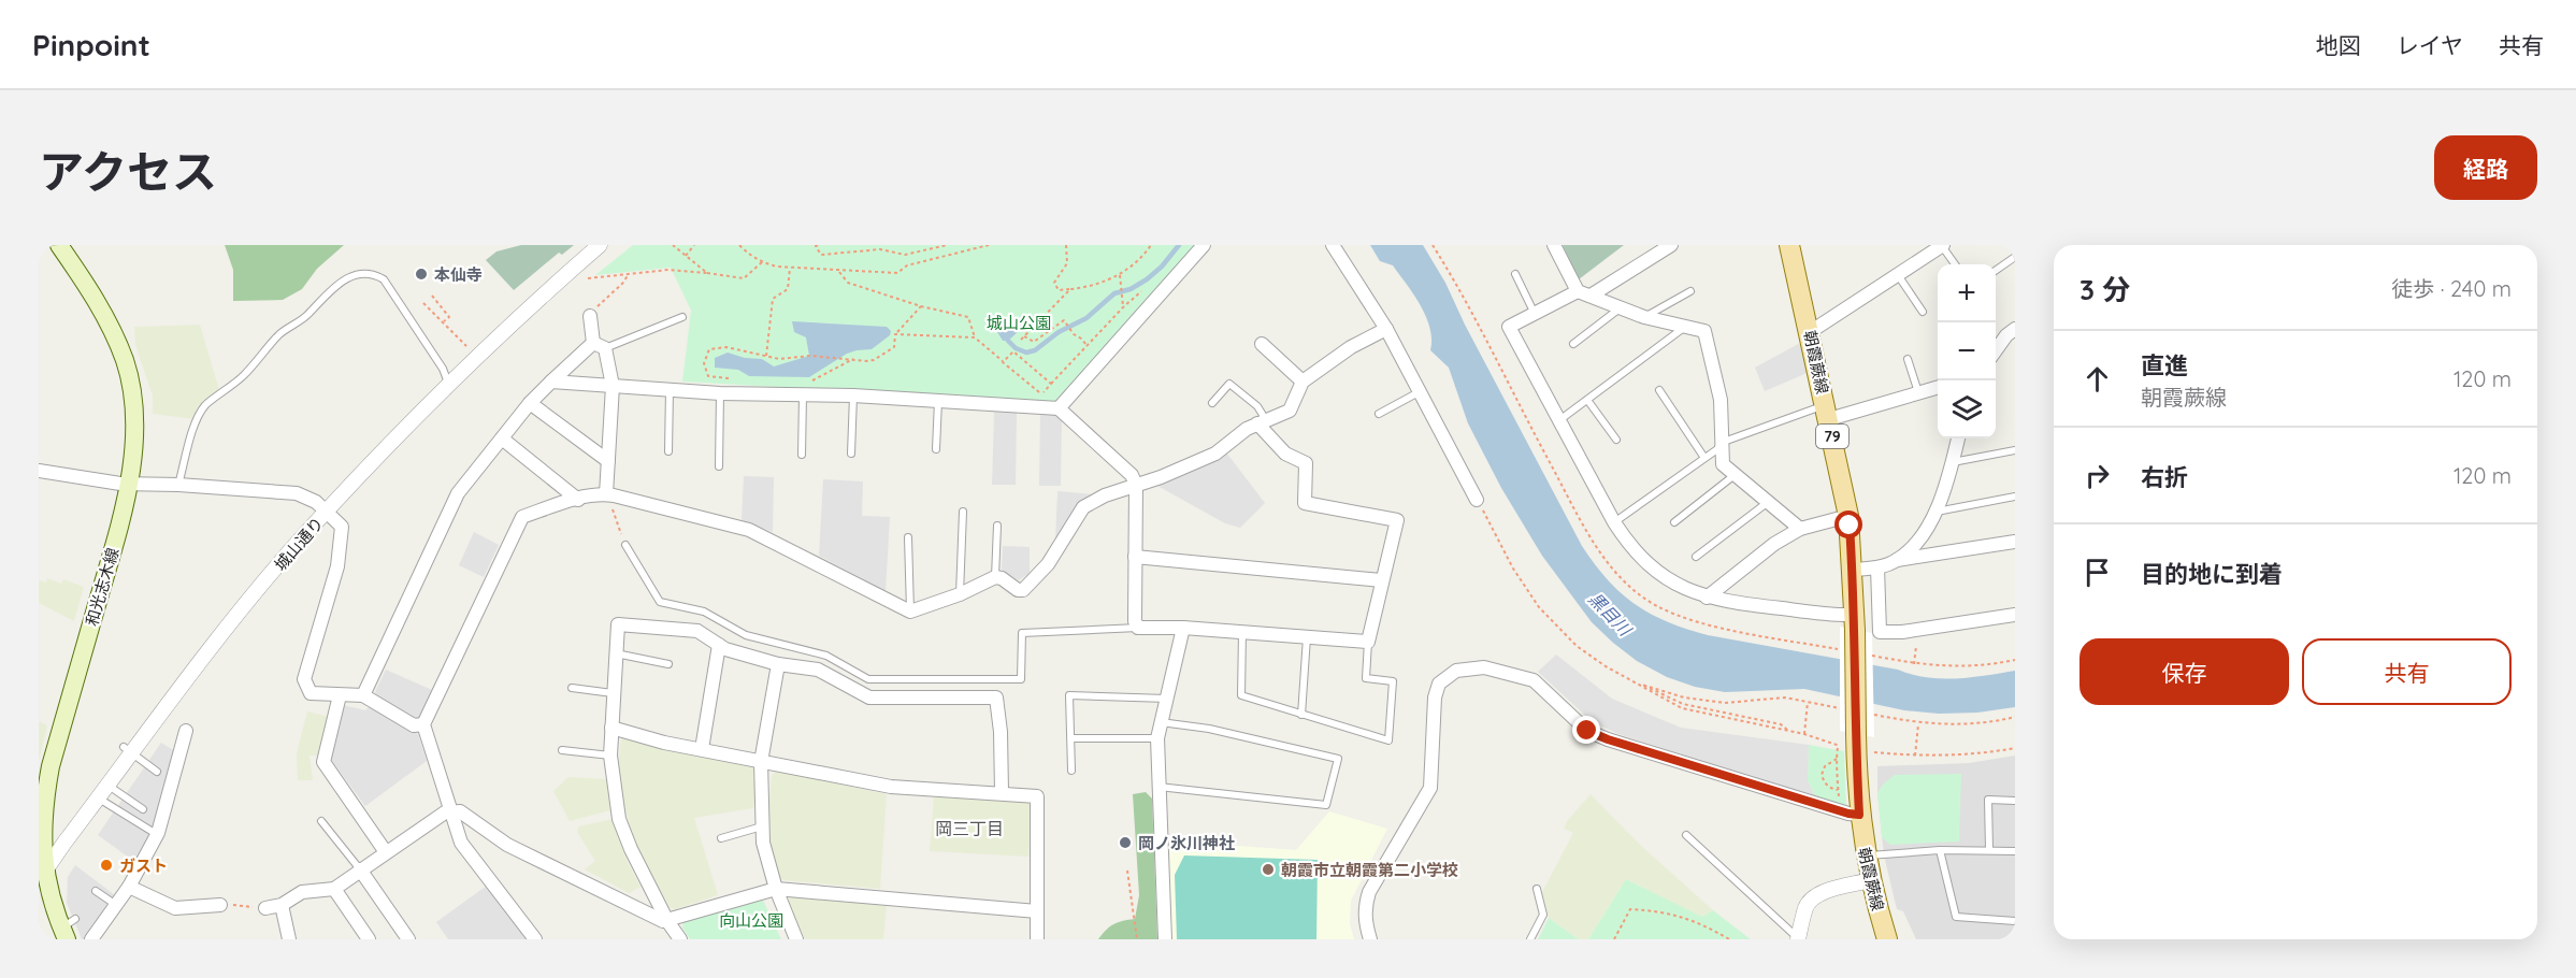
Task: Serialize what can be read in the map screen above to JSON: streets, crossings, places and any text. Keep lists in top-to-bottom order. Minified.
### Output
{"streets":{"main road":["朝霞蕨線","79","和光志木線"],"street":["城山通り"]},"crossings":[["城山通り","和光志木線"]],"districts":["岡三丁目"],"water":["黒目川"],"parks":["城山公園","向山公園"],"places":["本仙寺","岡ノ氷川神社","ガスト","朝霞市立朝霞第二小学校"],"page":{"header":"Pinpoint","nav":["地図","レイヤ","共有"],"title":"アクセス","buttons":["経路",["保存","共有"]],"heading":["3 分","徒歩 · 240 m"],"map_buttons":["+","−"],"list":[["直進","朝霞蕨線","120 m"],["右折","120 m"],"目的地に到着"]}}
